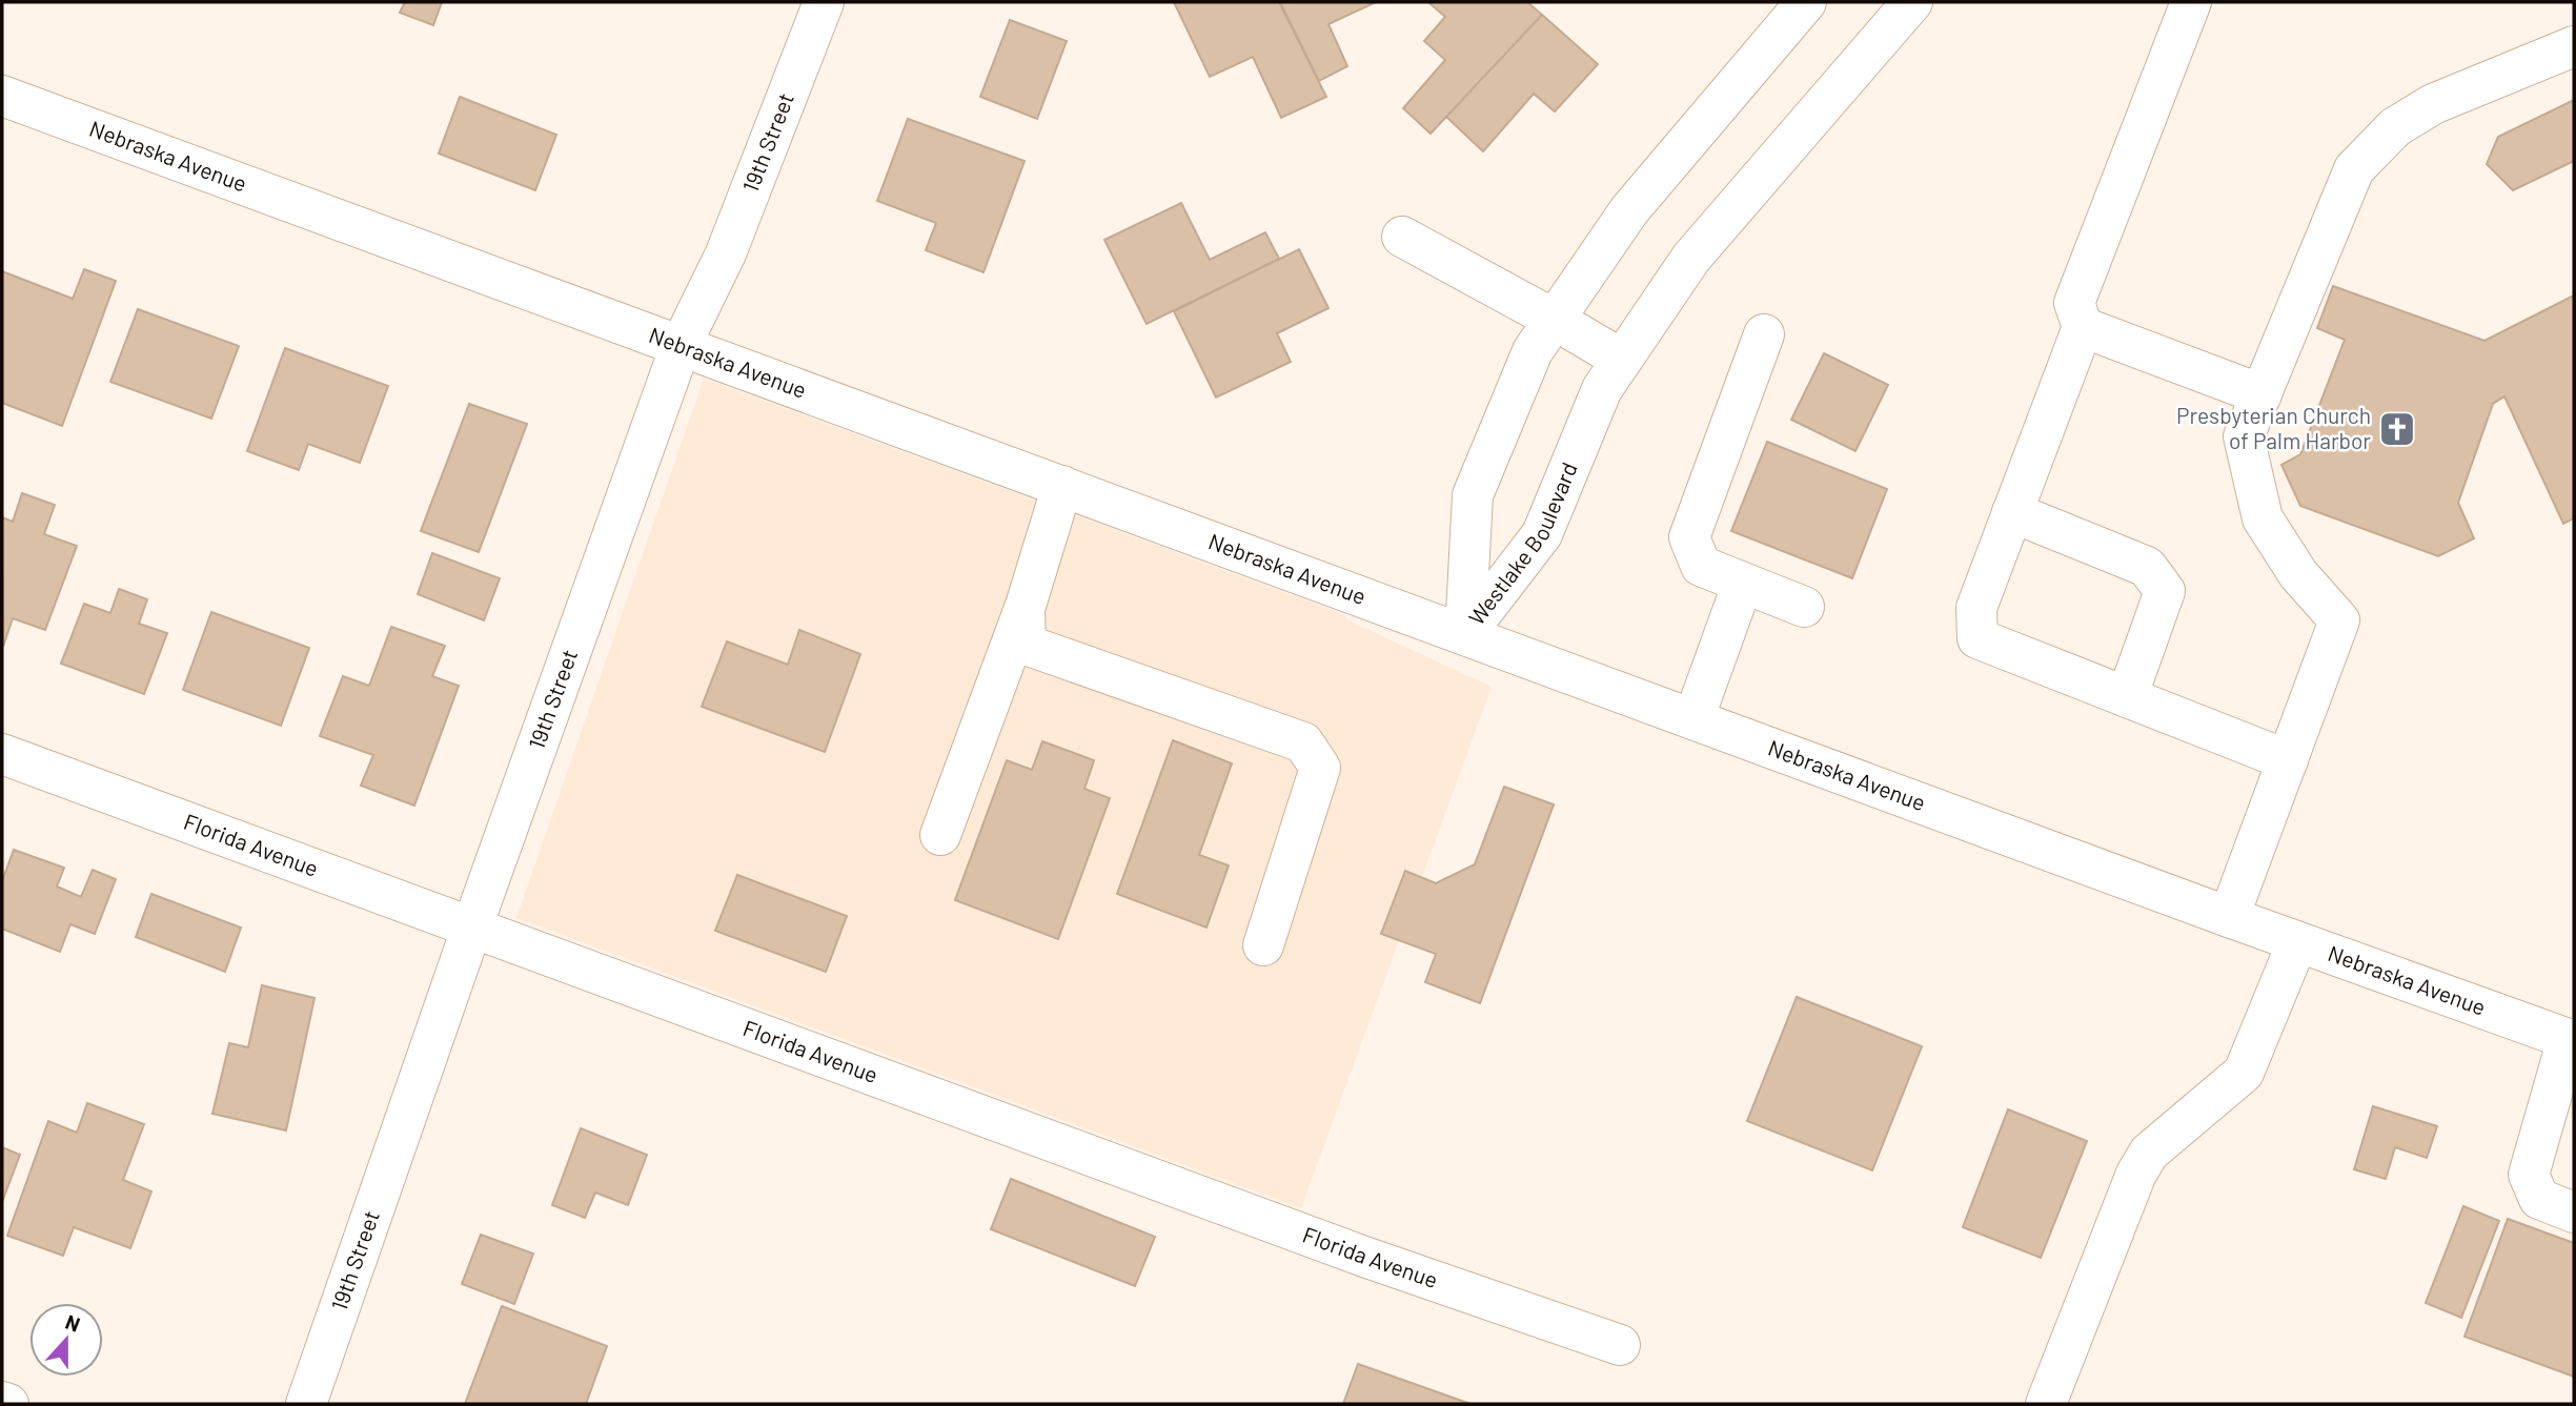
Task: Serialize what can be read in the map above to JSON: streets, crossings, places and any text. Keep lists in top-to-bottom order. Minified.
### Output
{"streets":{"street":["19th Street","Nebraska Avenue","Westlake Boulevard","Florida Avenue"]},"crossings":[["19th Street","Nebraska Avenue"],["19th Street","Florida Avenue"],["Nebraska Avenue","Westlake Boulevard"]],"places":{"church":["Presbyterian Church of Palm Harbor"]},"north":"top"}
